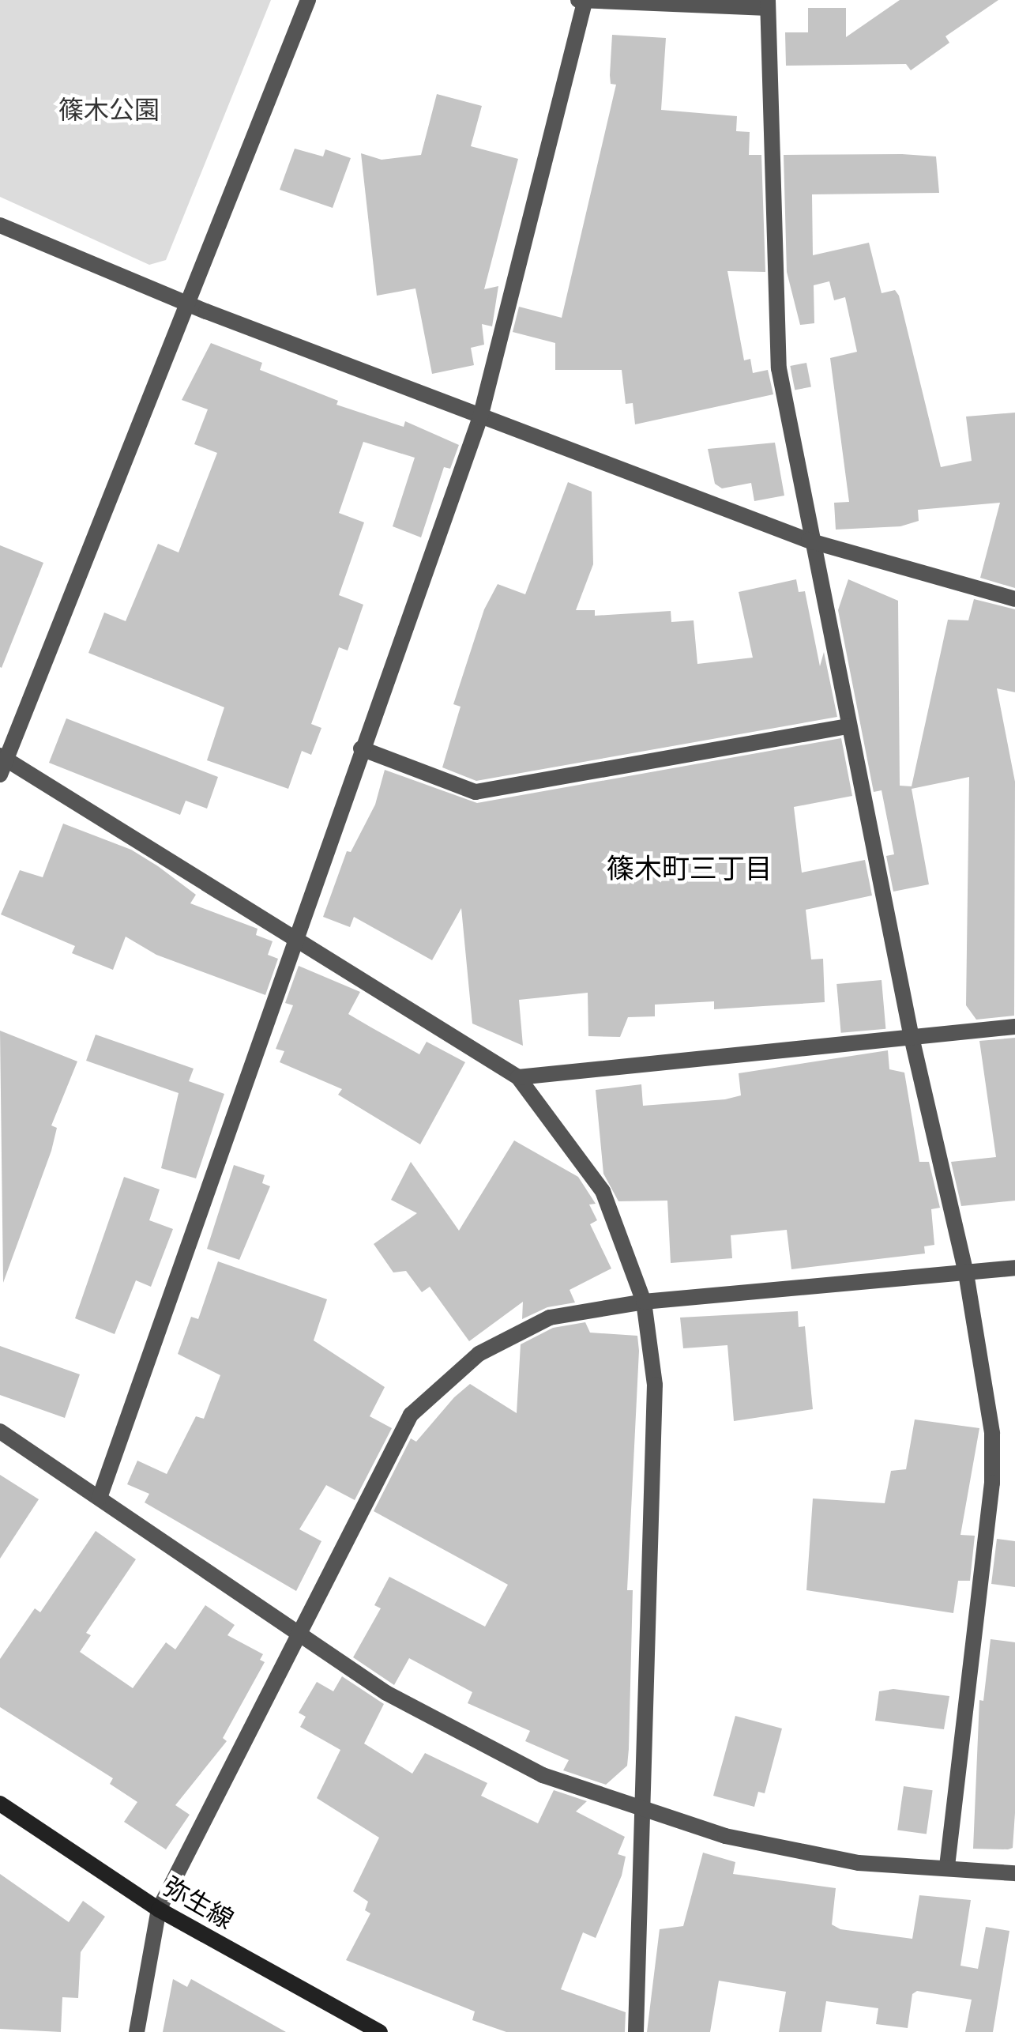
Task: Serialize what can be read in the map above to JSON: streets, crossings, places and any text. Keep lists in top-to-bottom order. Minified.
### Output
{"streets":{"street":["弥生線"]},"districts":["篠木町三丁目"],"parks":["篠木公園"]}
